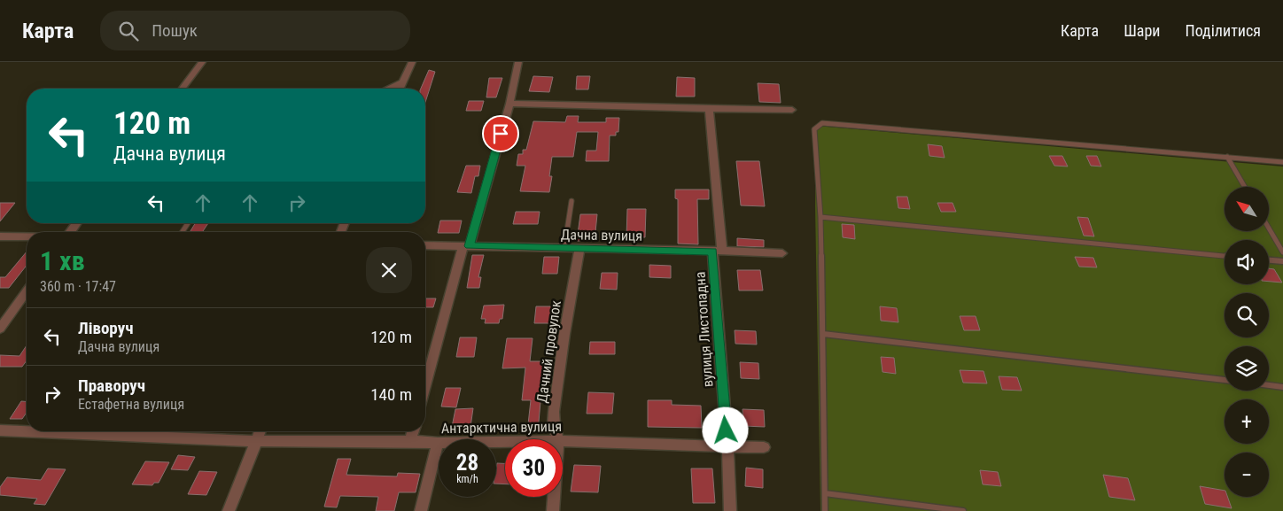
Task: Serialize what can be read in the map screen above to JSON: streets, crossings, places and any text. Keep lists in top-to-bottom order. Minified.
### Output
{"streets":{"street":["Дачна вулиця","вулиця Листопадна","Дачний провулок","Антарктична вулиця"]},"crossings":[["Дачна вулиця","вулиця Листопадна"],["Дачна вулиця","Дачний провулок"],["вулиця Листопадна","Антарктична вулиця"]],"north":"top left","page":{"header":"Карта","search":"Пошук","nav":["Карта","Шари","Поділитися"],"turn":["120 m","Дачна вулиця"],"map_buttons":["+","−"],"heading":["1 хв","360 m · 17:47"],"list":[{"name":"Ліворуч","note":"Дачна вулиця","value":"120 m"},{"name":"Праворуч","note":"Естафетна вулиця","value":"140 m"}],"speed":"28 km/h","limit":"30"}}
